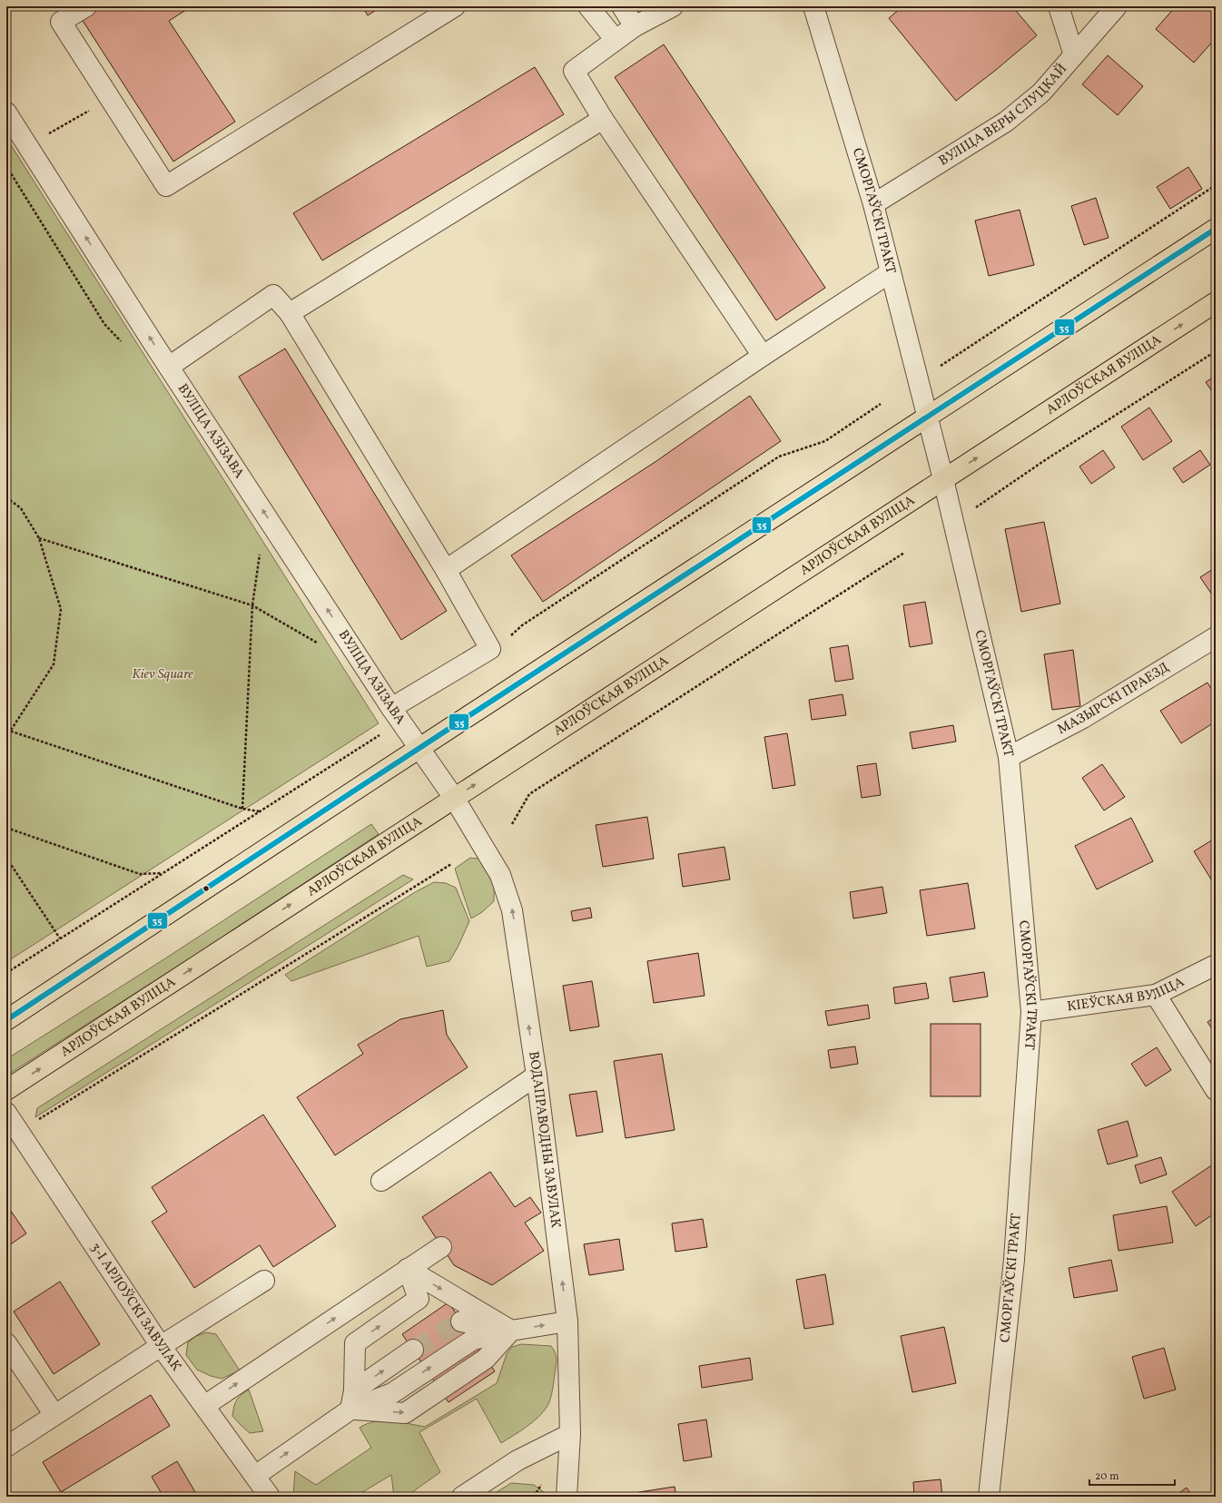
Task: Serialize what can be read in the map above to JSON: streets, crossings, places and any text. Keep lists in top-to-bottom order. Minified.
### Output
{"streets":{"main road":["АРЛОЎСКАЯ ВУЛІЦА"],"street":["ВУЛІЦА ВЕРЫ СЛУЦКАЙ","СМОРГАЎСКІ ТРАКТ","ВУЛІЦА АЗІЗАВА","МАЗЫРСКІ ПРАЕЗД","КІЕЎСКАЯ ВУЛІЦА","ВОДАПРАВОДНЫ ЗАВУЛАК","3-І АРЛОЎСКІ ЗАВУЛАК"]},"crossings":[["ВУЛІЦА ВЕРЫ СЛУЦКАЙ","СМОРГАЎСКІ ТРАКТ"],["СМОРГАЎСКІ ТРАКТ","АРЛОЎСКАЯ ВУЛІЦА"],["СМОРГАЎСКІ ТРАКТ","МАЗЫРСКІ ПРАЕЗД"],["СМОРГАЎСКІ ТРАКТ","КІЕЎСКАЯ ВУЛІЦА"],["АРЛОЎСКАЯ ВУЛІЦА","ВУЛІЦА АЗІЗАВА"],["АРЛОЎСКАЯ ВУЛІЦА","ВОДАПРАВОДНЫ ЗАВУЛАК"],["ВУЛІЦА АЗІЗАВА","ВОДАПРАВОДНЫ ЗАВУЛАК"]],"one_way":["ВОДАПРАВОДНЫ ЗАВУЛАК"],"parks":["Kiev Square"],"lines":["transit line 35"],"scale_bar":"20 m"}
